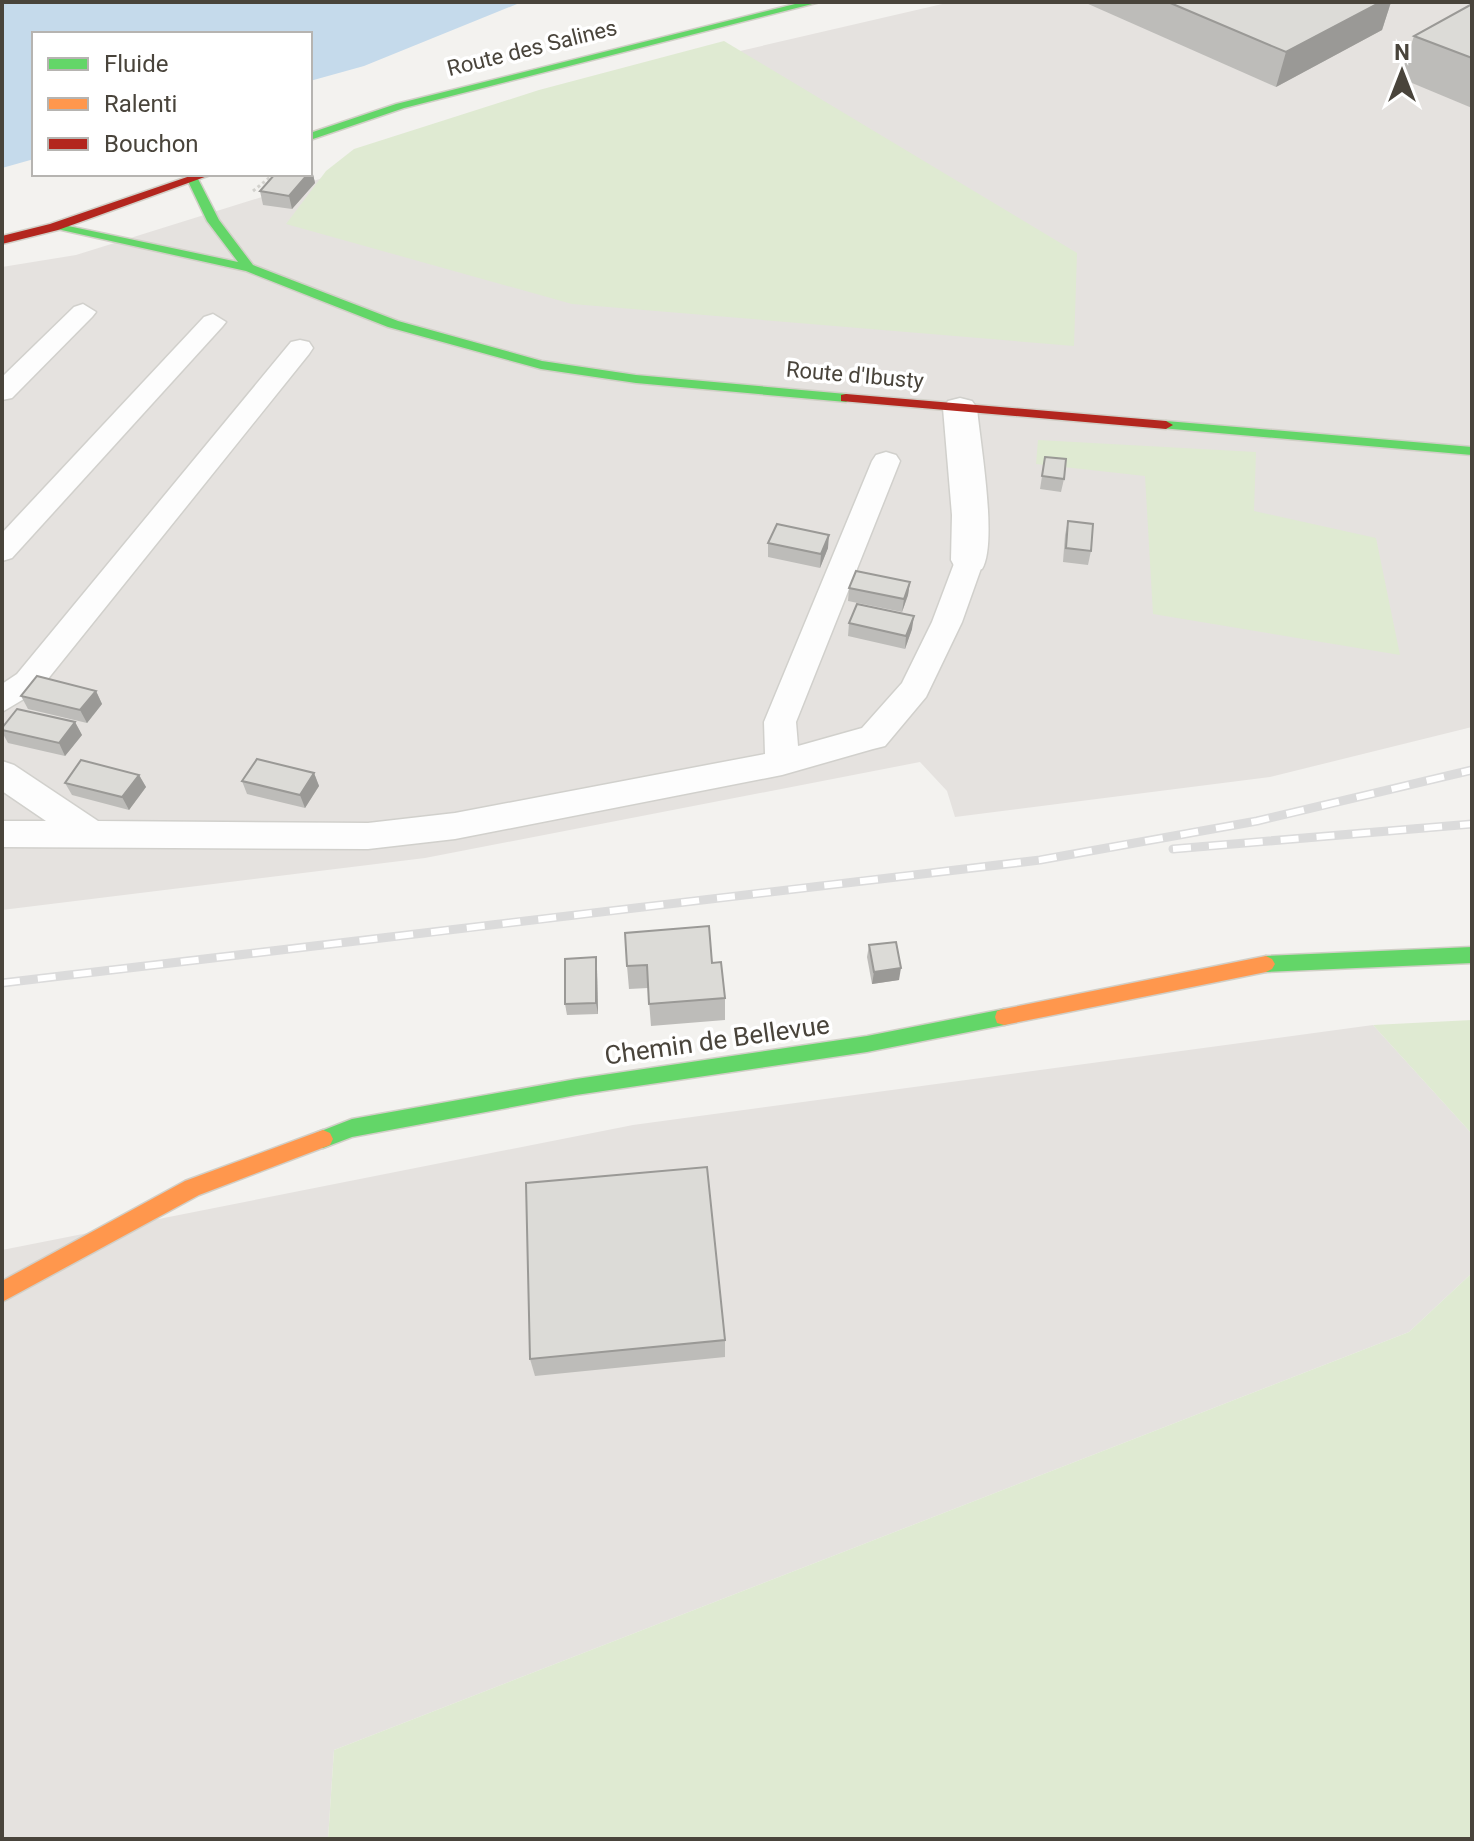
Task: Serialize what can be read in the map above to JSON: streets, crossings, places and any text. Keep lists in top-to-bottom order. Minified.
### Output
{"streets":{"street":["Route des Salines","Route d'Ibusty","Chemin de Bellevue"]},"legend":["Fluide","Ralenti","Bouchon"],"north":"top"}
